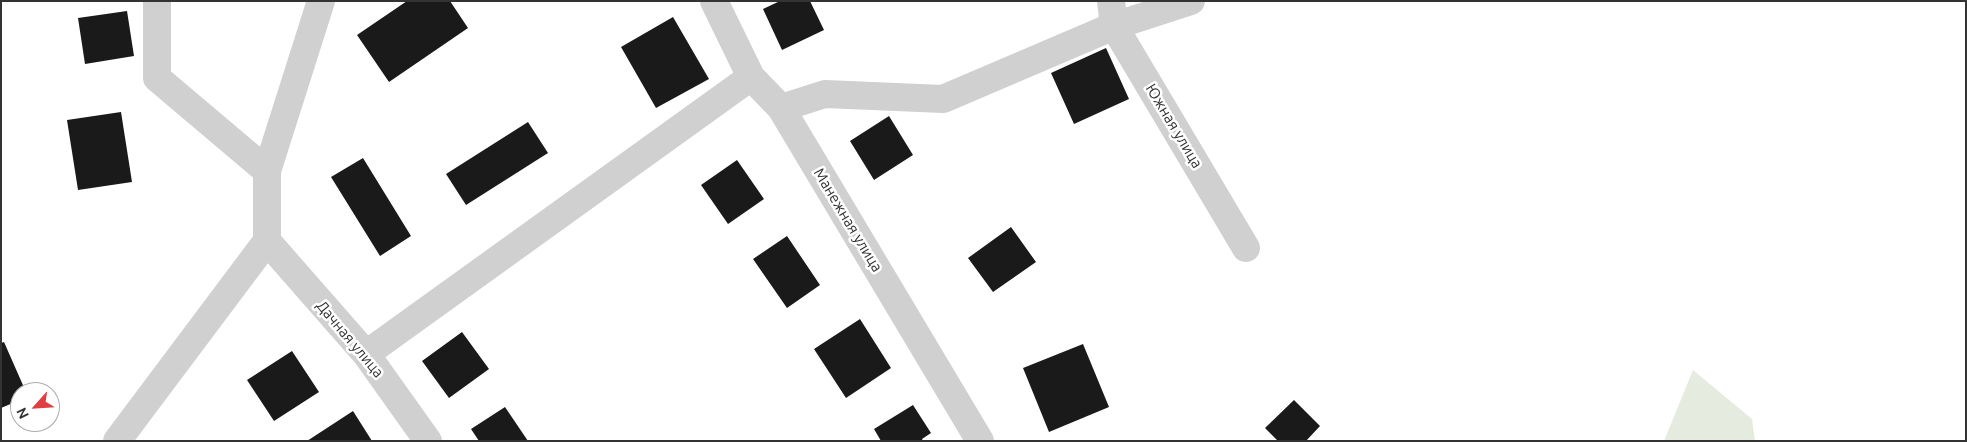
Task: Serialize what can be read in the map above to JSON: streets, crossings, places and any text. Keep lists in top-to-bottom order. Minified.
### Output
{"streets":{"street":["Южная улица","Манежная улица","Дачная улица"]},"north":"bottom left"}
